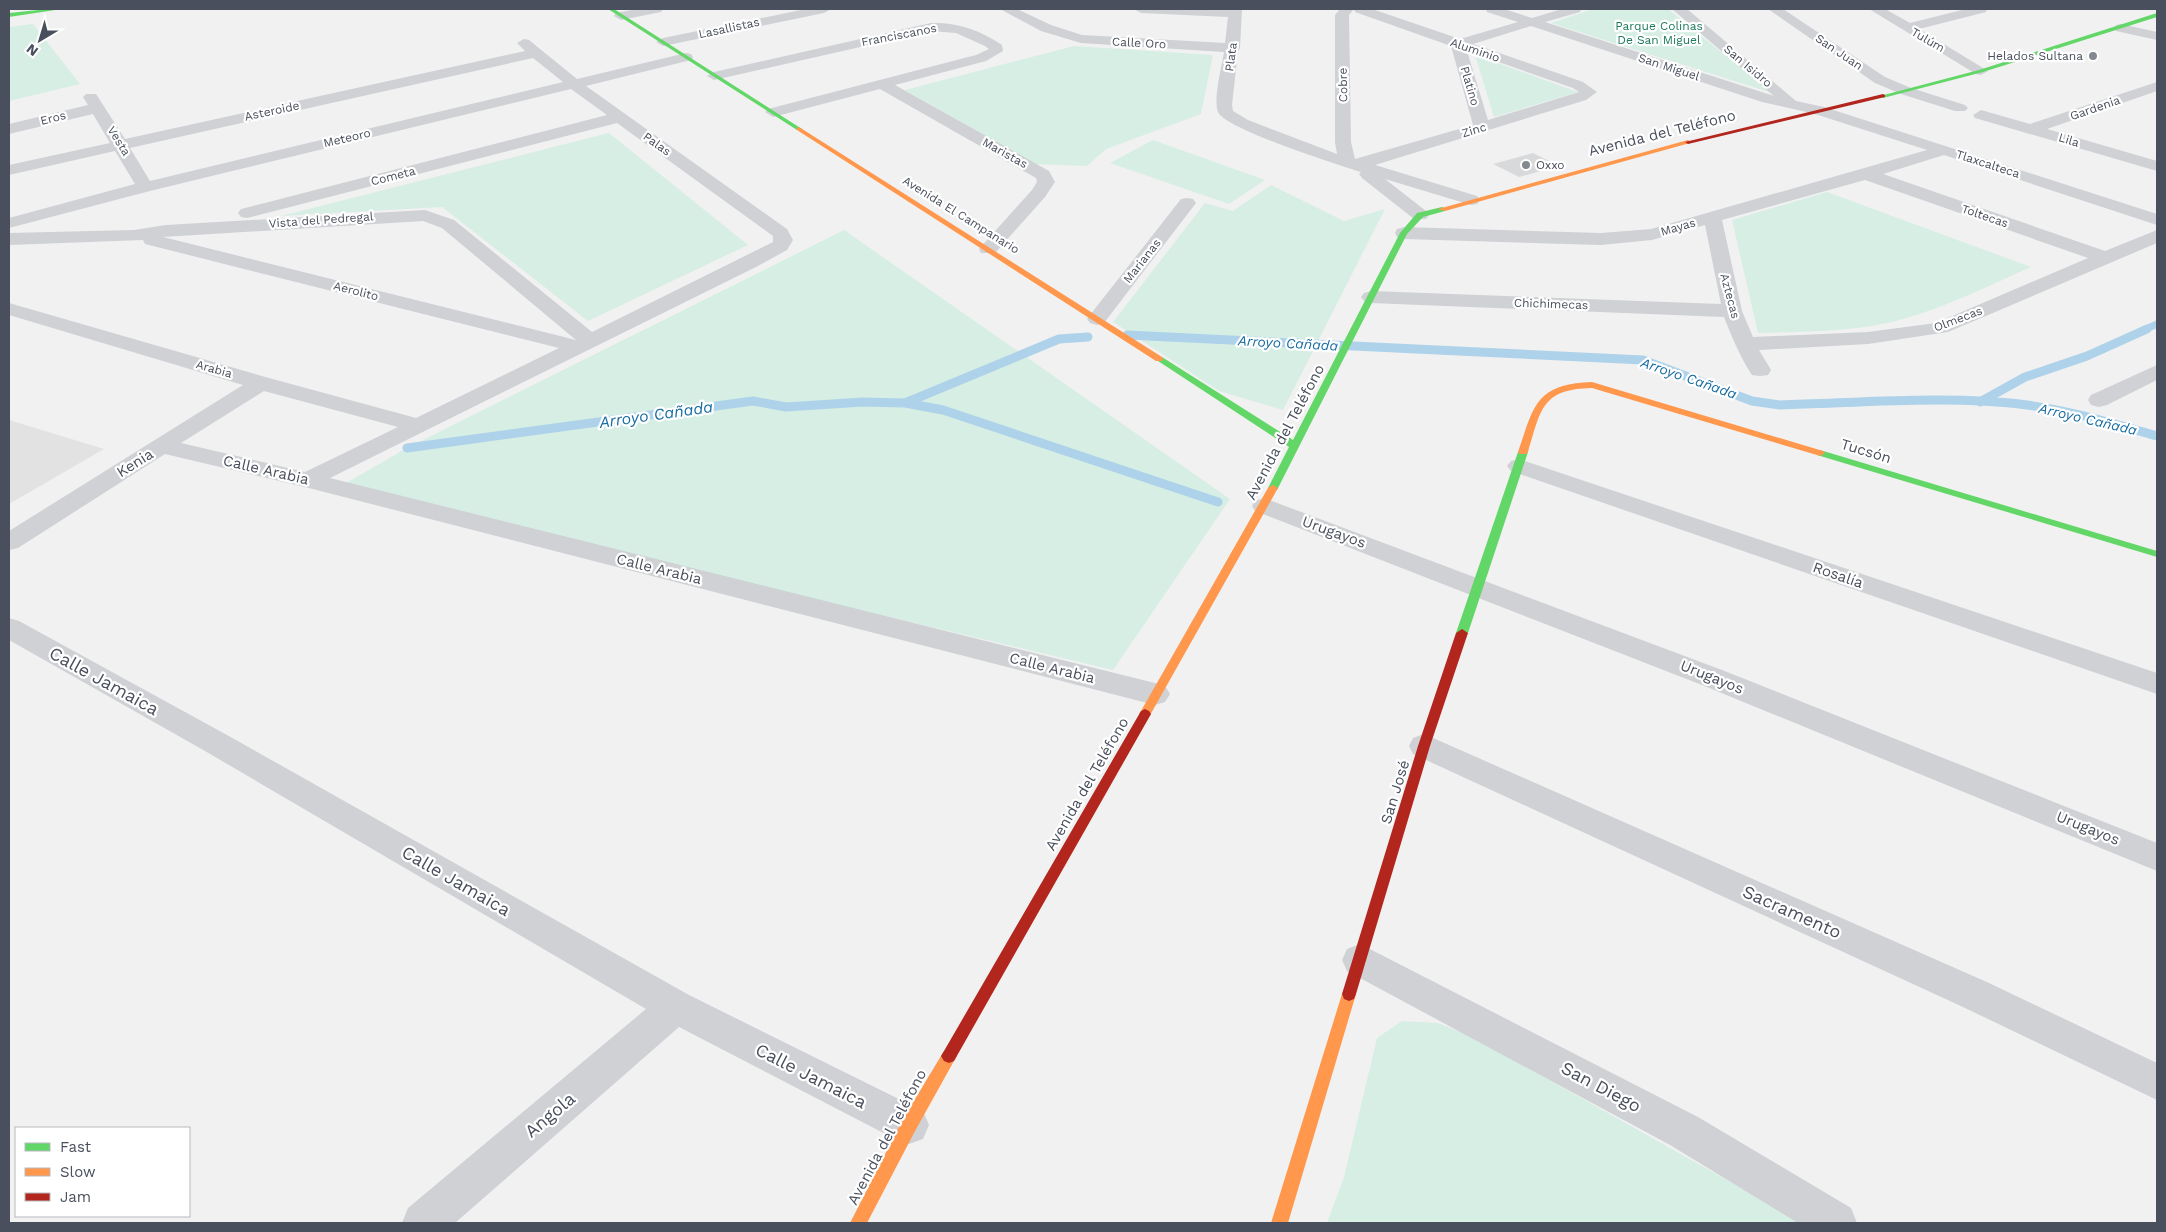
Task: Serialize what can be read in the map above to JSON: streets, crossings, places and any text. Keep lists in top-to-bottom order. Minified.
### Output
{"streets":{"street":["Lasallistas","Franciscanos","Tulúm","Calle Oro","Aluminio","San Juan","Plata","San Isidro","San Miguel","Cobre","Platino","Gardenia","Asteroide","Eros","Zinc","Avenida del Teléfono","Meteoro","Lila","Vesta","Palas","Maristas","Tlaxcalteca","Cometa","Avenida El Campanario","Toltecas","Vista del Pedregal","Mayas","Marianas","Aerolito","Aztecas","Chichimecas","Olmecas","Arabia","Tucsón","Kenia","Calle Arabia","Urugayos","Rosalía","Calle Jamaica","San José","Sacramento","San Diego","Angola"]},"crossings":[["Lasallistas","Avenida El Campanario"],["Franciscanos","Maristas"],["Franciscanos","Avenida El Campanario"],["Tulúm","Avenida del Teléfono"],["Calle Oro","Plata"],["Aluminio","Platino"],["Aluminio","Zinc"],["San Juan","Avenida del Teléfono"],["Plata","Cobre"],["Plata","Zinc"],["San Isidro","San Miguel"],["San Miguel","Avenida del Teléfono"],["San Miguel","Tlaxcalteca"],["Cobre","Zinc"],["Platino","Zinc"],["Gardenia","Lila"],["Asteroide","Vesta"],["Asteroide","Palas"],["Eros","Vesta"],["Avenida del Teléfono","Tlaxcalteca"],["Avenida del Teléfono","Avenida El Campanario"],["Avenida del Teléfono","Mayas"],["Avenida del Teléfono","Chichimecas"],["Avenida del Teléfono","Calle Arabia"],["Avenida del Teléfono","Urugayos"],["Avenida del Teléfono","Calle Jamaica"],["Meteoro","Vesta"],["Meteoro","Palas"],["Meteoro","Avenida El Campanario"],["Palas","Cometa"],["Palas","Vista del Pedregal"],["Palas","Aerolito"],["Maristas","Avenida El Campanario"],["Tlaxcalteca","Mayas"],["Cometa","Vista del Pedregal"],["Avenida El Campanario","Marianas"],["Toltecas","Mayas"],["Toltecas","Olmecas"],["Vista del Pedregal","Aerolito"],["Mayas","Aztecas"],["Aztecas","Chichimecas"],["Aztecas","Olmecas"],["Arabia","Kenia"],["Tucsón","San José"],["Kenia","Calle Arabia"],["Urugayos","San José"],["Rosalía","San José"],["Calle Jamaica","Angola"],["San José","Sacramento"],["San José","San Diego"]],"water":["Arroyo Cañada"],"parks":["Parque Colinas De San Miguel"],"places":["Helados Sultana","Oxxo"],"legend":["Fast","Slow","Jam"],"north":"bottom left"}
